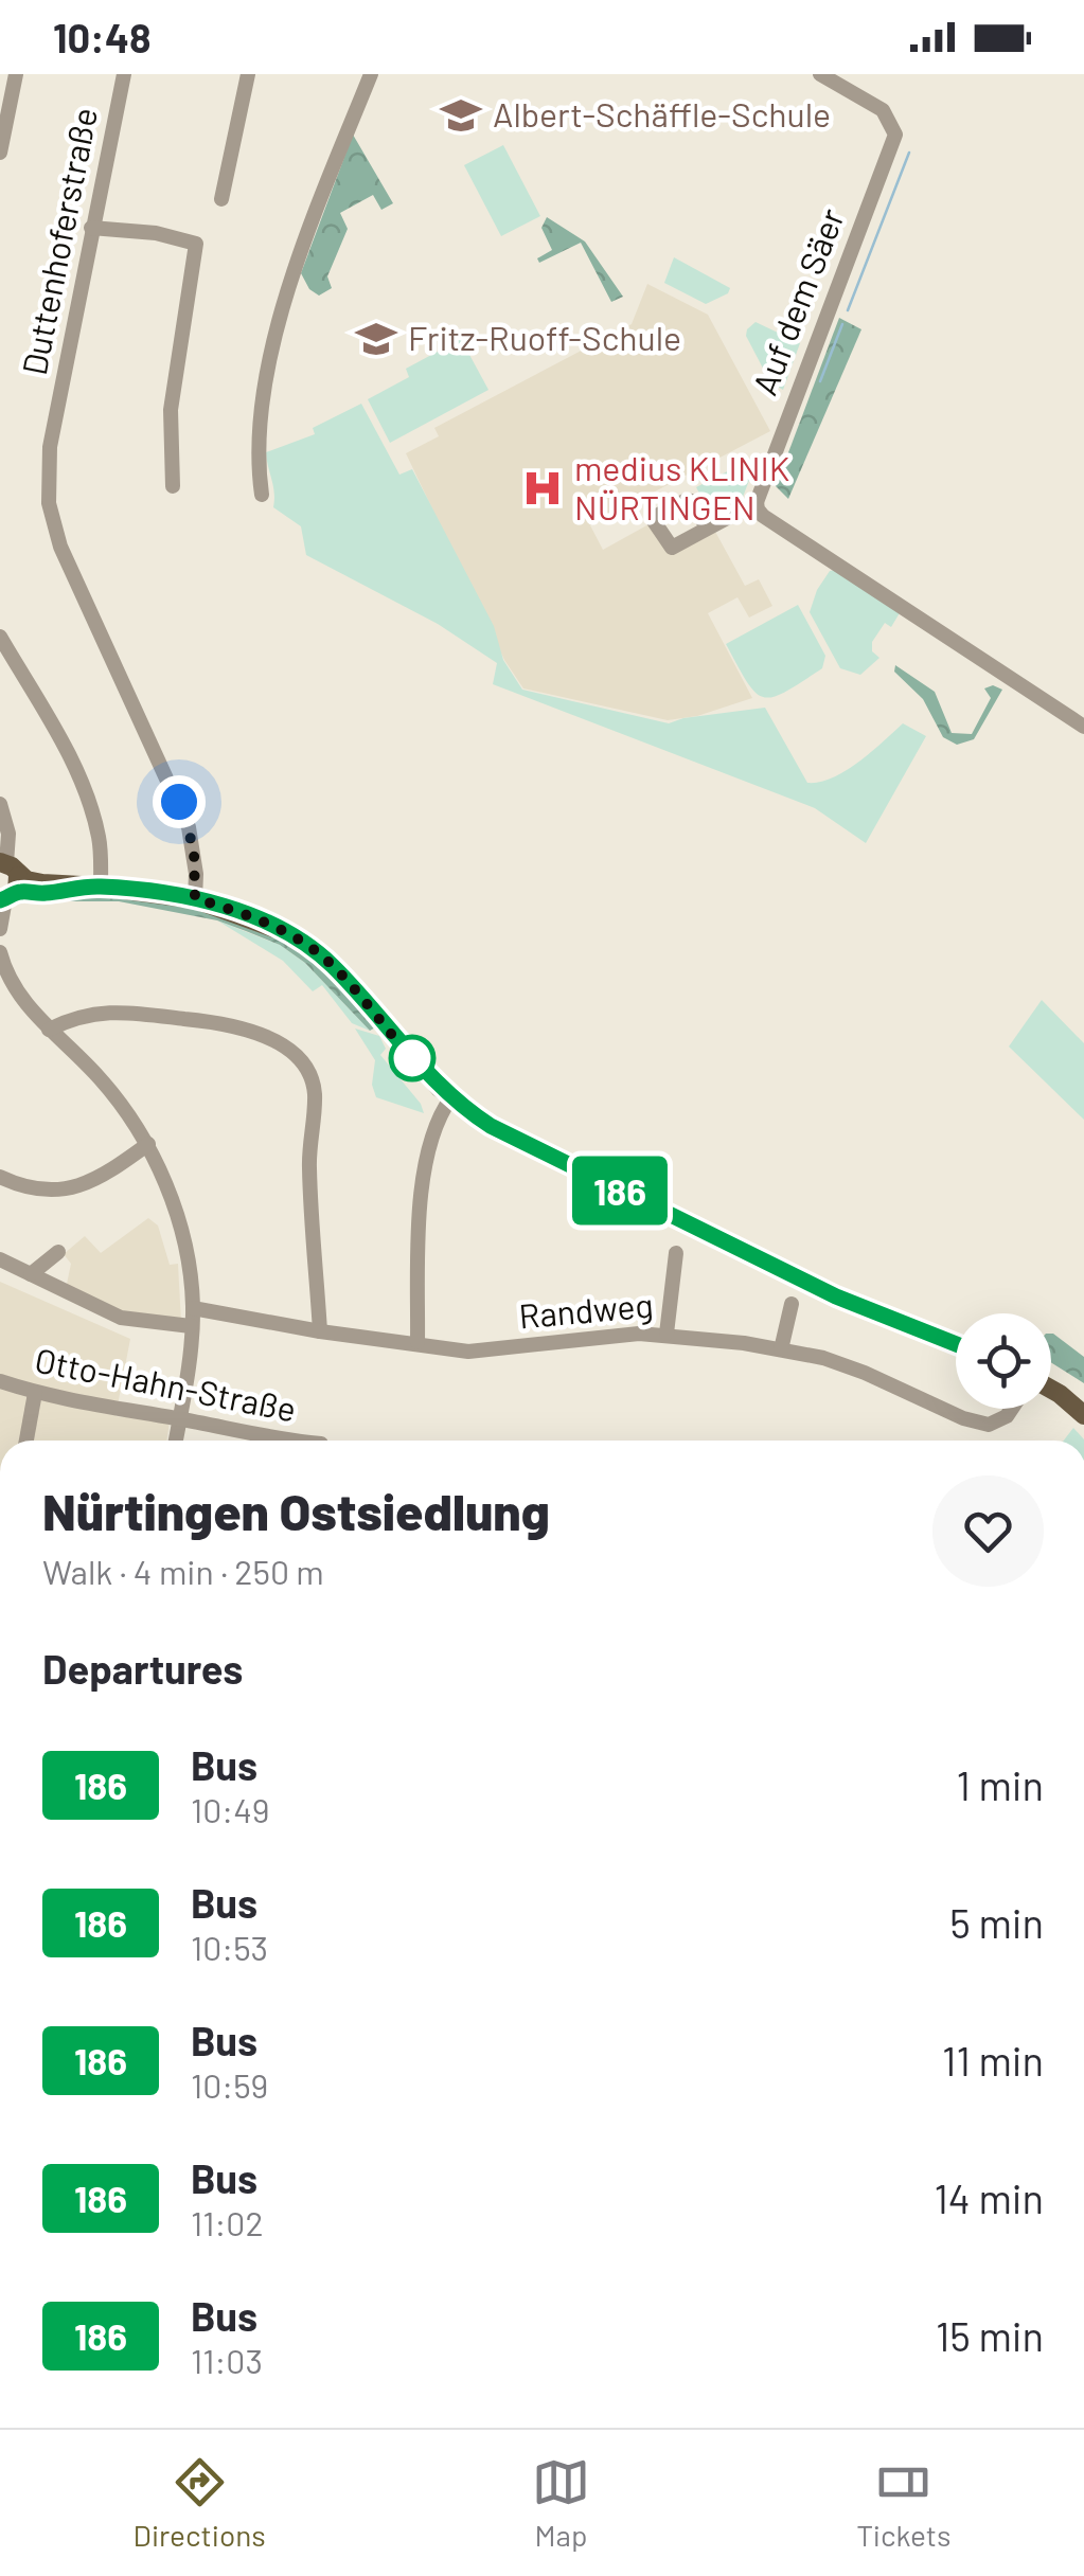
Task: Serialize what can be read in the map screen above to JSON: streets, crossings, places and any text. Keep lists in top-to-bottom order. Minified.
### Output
{"streets":{"street":["Duttenhoferstraße","Auf dem Säer","Randweg","Otto-Hahn-Straße"]},"places":{"school or university":["Albert-Schäffle-Schule","Fritz-Ruoff-Schule"],"hospital":["medius KLINIK NÜRTINGEN"]},"lines":["bus line 186"],"page":{"status":"10:48","on_map":"186","heading":[["Nürtingen Ostsiedlung","Walk · 4 min · 250 m"],"Departures"],"list":[{"mark":"186","name":"Bus","note":"10:49","value":"1 min"},{"mark":"186","name":"Bus","note":"10:53","value":"5 min"},{"mark":"186","name":"Bus","note":"10:59","value":"11 min"},{"mark":"186","name":"Bus","note":"11:02","value":"14 min"},{"mark":"186","name":"Bus","note":"11:03","value":"15 min"}],"tabs":["Directions","Map","Tickets"]}}
